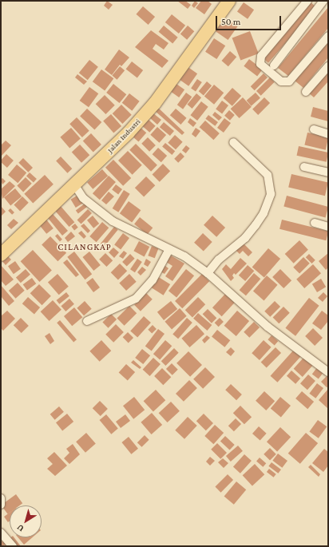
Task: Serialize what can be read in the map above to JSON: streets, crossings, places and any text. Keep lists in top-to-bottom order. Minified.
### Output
{"streets":{"main road":["Jalan Industri"]},"districts":["CILANGKAP"],"scale_bar":"50 m","north":"bottom left"}
